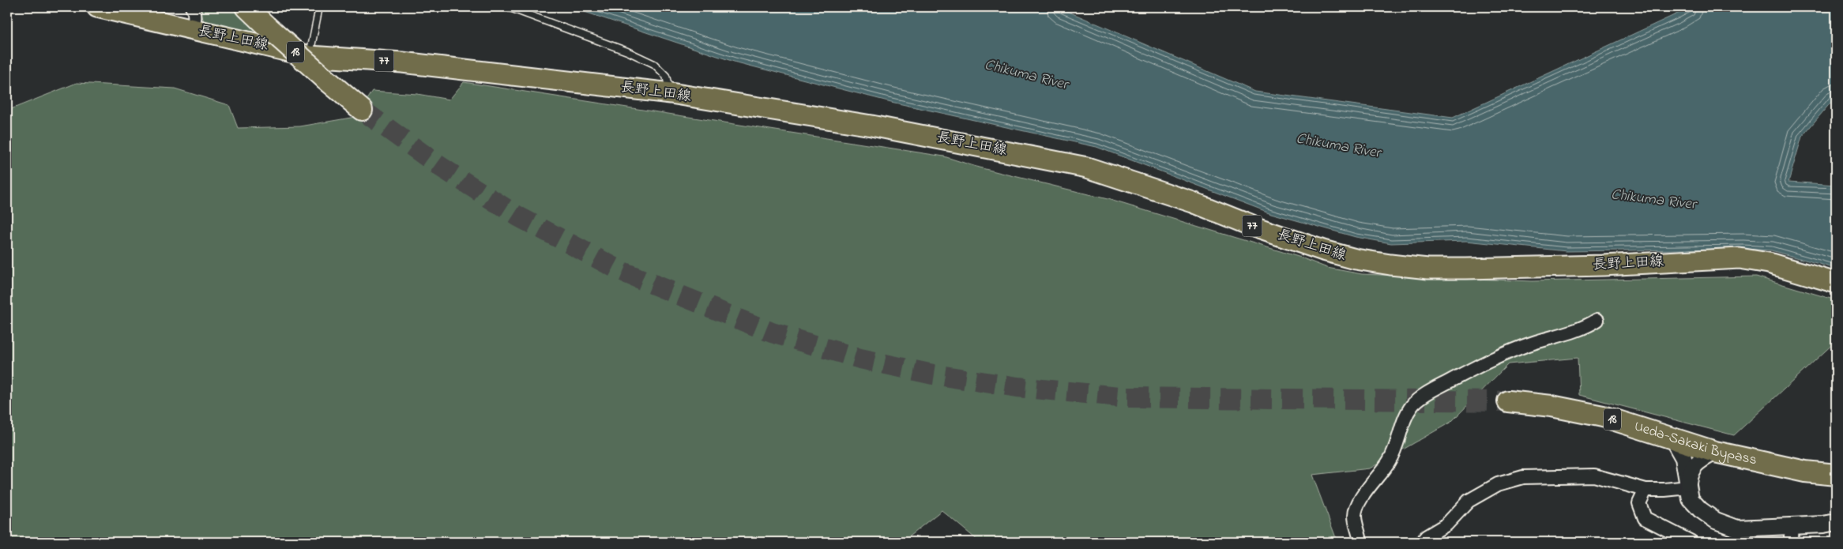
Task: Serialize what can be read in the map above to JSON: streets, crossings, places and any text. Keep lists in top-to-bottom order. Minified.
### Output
{"streets":{"highway":["18","Ueda-Sakaki Bypass"],"main road":["長野上田線","77"]},"water":["Chikuma River"]}
